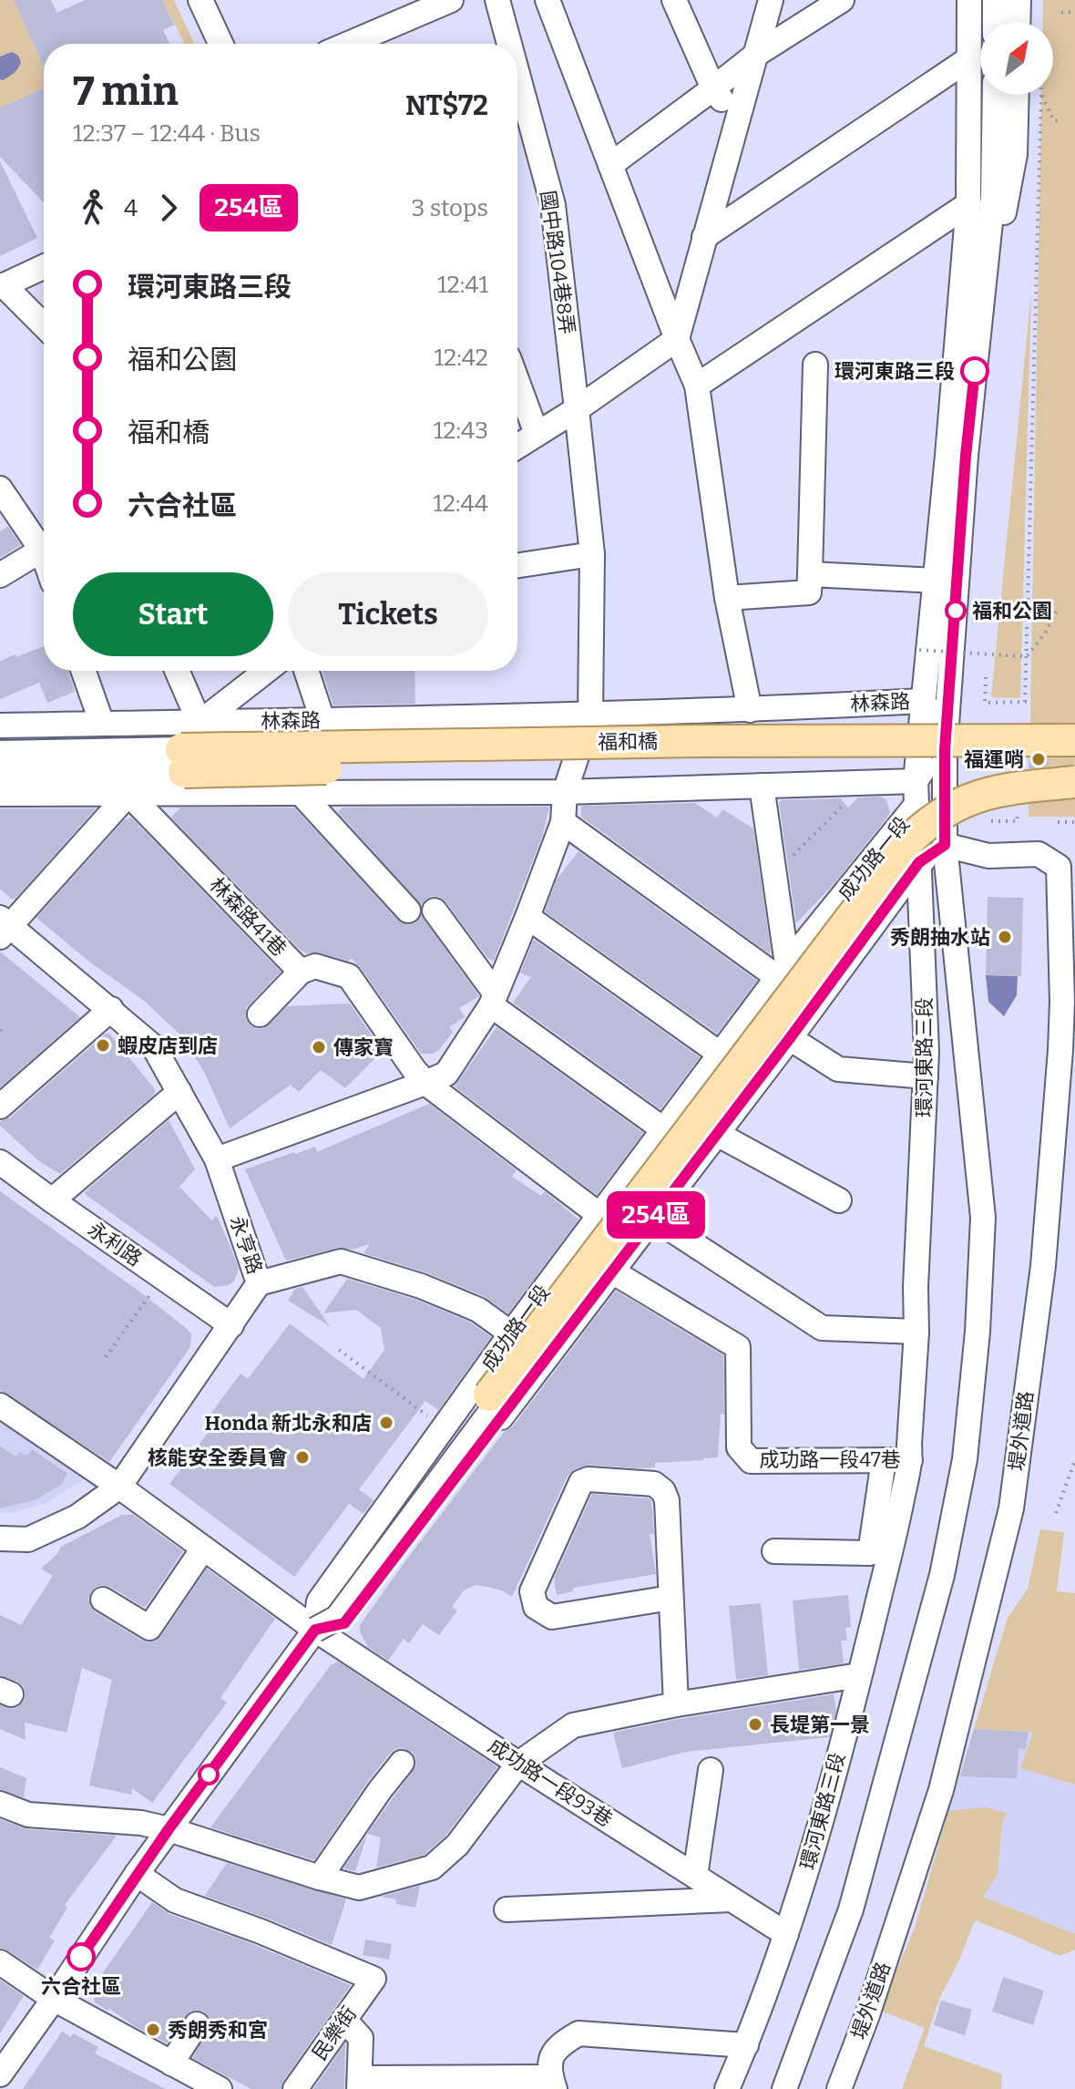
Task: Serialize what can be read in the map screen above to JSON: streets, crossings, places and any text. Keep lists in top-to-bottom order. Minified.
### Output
{"streets":{"main road":["福和橋"],"street":["國中路104巷8弄","林森路","成功路一段","林森路41巷","環河東路三段","永利路","永亨路","堤外道路","成功路一段47巷","成功路一段93巷","民樂街"]},"crossings":[["國中路104巷8弄","林森路"],["國中路104巷8弄","林森路41巷"],["國中路104巷8弄","永亨路"],["林森路","環河東路三段"],["成功路一段","林森路41巷"],["成功路一段","環河東路三段"],["成功路一段","堤外道路"],["成功路一段","成功路一段47巷"],["成功路一段","成功路一段93巷"],["成功路一段","民樂街"],["環河東路三段","堤外道路"],["環河東路三段","成功路一段47巷"],["環河東路三段","成功路一段93巷"],["永利路","永亨路"],["永亨路","成功路一段93巷"]],"places":["環河東路三段","福和公園","福運哨","秀朗抽水站","蝦皮店到店","傳家寶","Honda 新北永和店","核能安全委員會","長堤第一景","六合社區","秀朗秀和宮"],"lines":["bus line 254區"],"north":"top right","page":{"on_map":"254區","heading":["7 min","12:37 – 12:44 · Bus","NT$72"],"legs":["4","254區","3 stops"],"list":[{"name":"環河東路三段","value":"12:41"},{"name":"福和公園","value":"12:42"},{"name":"福和橋","value":"12:43"},{"name":"六合社區","value":"12:44"}],"buttons":["Start","Tickets"]}}
